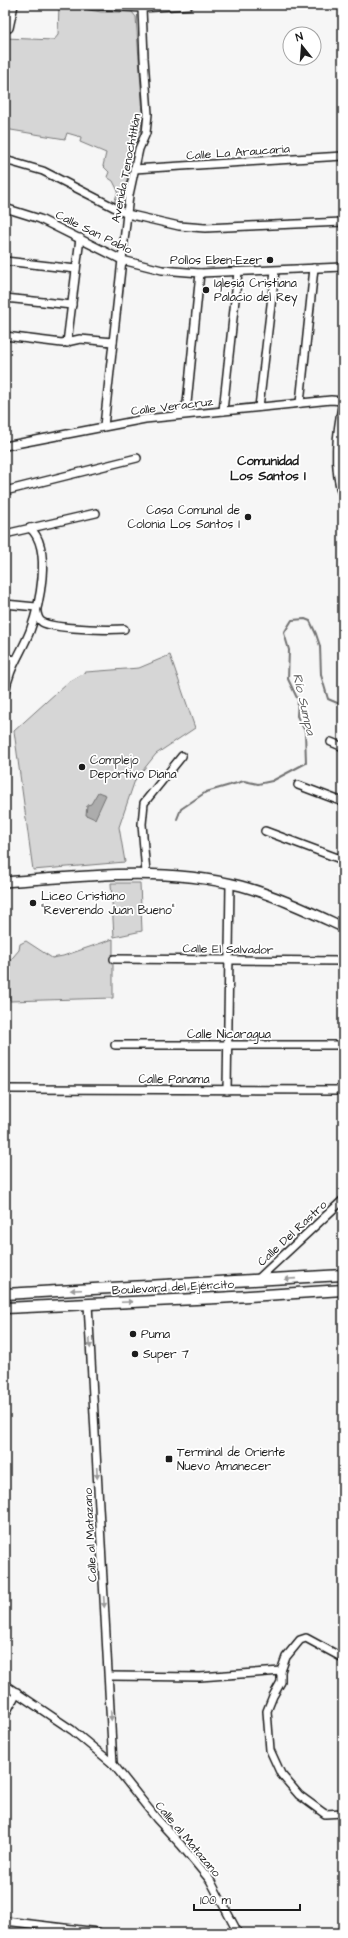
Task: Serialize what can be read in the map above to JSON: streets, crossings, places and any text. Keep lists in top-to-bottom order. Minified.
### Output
{"streets":{"highway":["Boulevard del Ejército"],"street":["Calle La Araucaria","Avenida Tenochtitlán","Calle San Pablo","Calle Veracruz","Calle El Salvador","Calle Nicaragua","Calle Panama","Calle Del Rastro","Calle al Matazano"]},"crossings":[["Calle La Araucaria","Avenida Tenochtitlán"],["Avenida Tenochtitlán","Calle San Pablo"],["Avenida Tenochtitlán","Calle Veracruz"],["Calle Del Rastro","Boulevard del Ejército"],["Boulevard del Ejército","Calle al Matazano"]],"one_way":["Calle al Matazano"],"districts":["Comunidad Los Santos I"],"water":["Río Sumpa"],"places":{"other":["Pollos Eben-Ezer","Iglesia Cristiana Palacio del Rey","Casa Comunal de Colonia Los Santos I","Complejo Deportivo Diana","Liceo Cristiano \"Reverendo Juan Bueno\"","Puma","Super 7"],"transit":["Terminal de Oriente Nuevo Amanecer"]},"scale_bar":"100 m","north":"top"}
